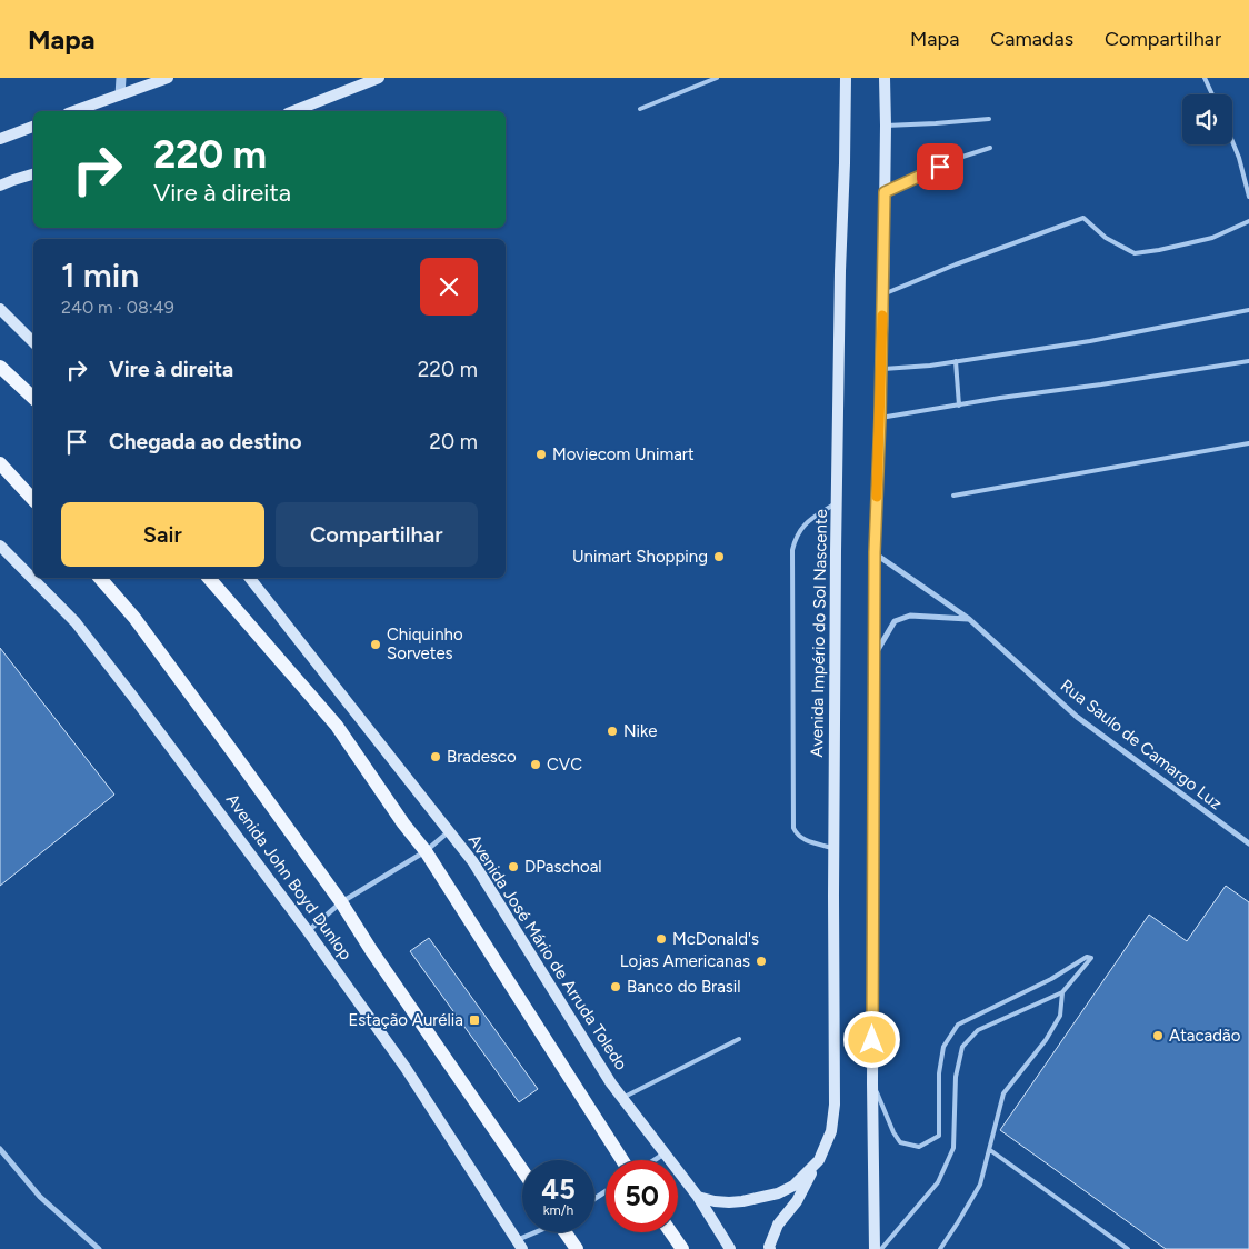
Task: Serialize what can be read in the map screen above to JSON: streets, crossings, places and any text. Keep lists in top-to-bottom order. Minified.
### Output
{"streets":{"main road":["Avenida Império do Sol Nascente","Avenida John Boyd Dunlop","Avenida José Mário de Arruda Toledo"],"street":["Rua Saulo de Camargo Luz"]},"crossings":[["Avenida Império do Sol Nascente","Avenida José Mário de Arruda Toledo"]],"places":{"other":["Moviecom Unimart","Unimart Shopping","Chiquinho Sorvetes","Nike","Bradesco","CVC","DPaschoal","McDonald's","Lojas Americanas","Banco do Brasil","Atacadão"],"transit":["Estação Aurélia"]},"page":{"header":"Mapa","nav":["Mapa","Camadas","Compartilhar"],"turn":["220 m","Vire à direita"],"heading":["1 min","240 m · 08:49"],"list":[{"name":"Vire à direita","value":"220 m"},{"name":"Chegada ao destino","value":"20 m"}],"buttons":["Sair","Compartilhar"],"speed":"45 km/h","limit":"50"}}
